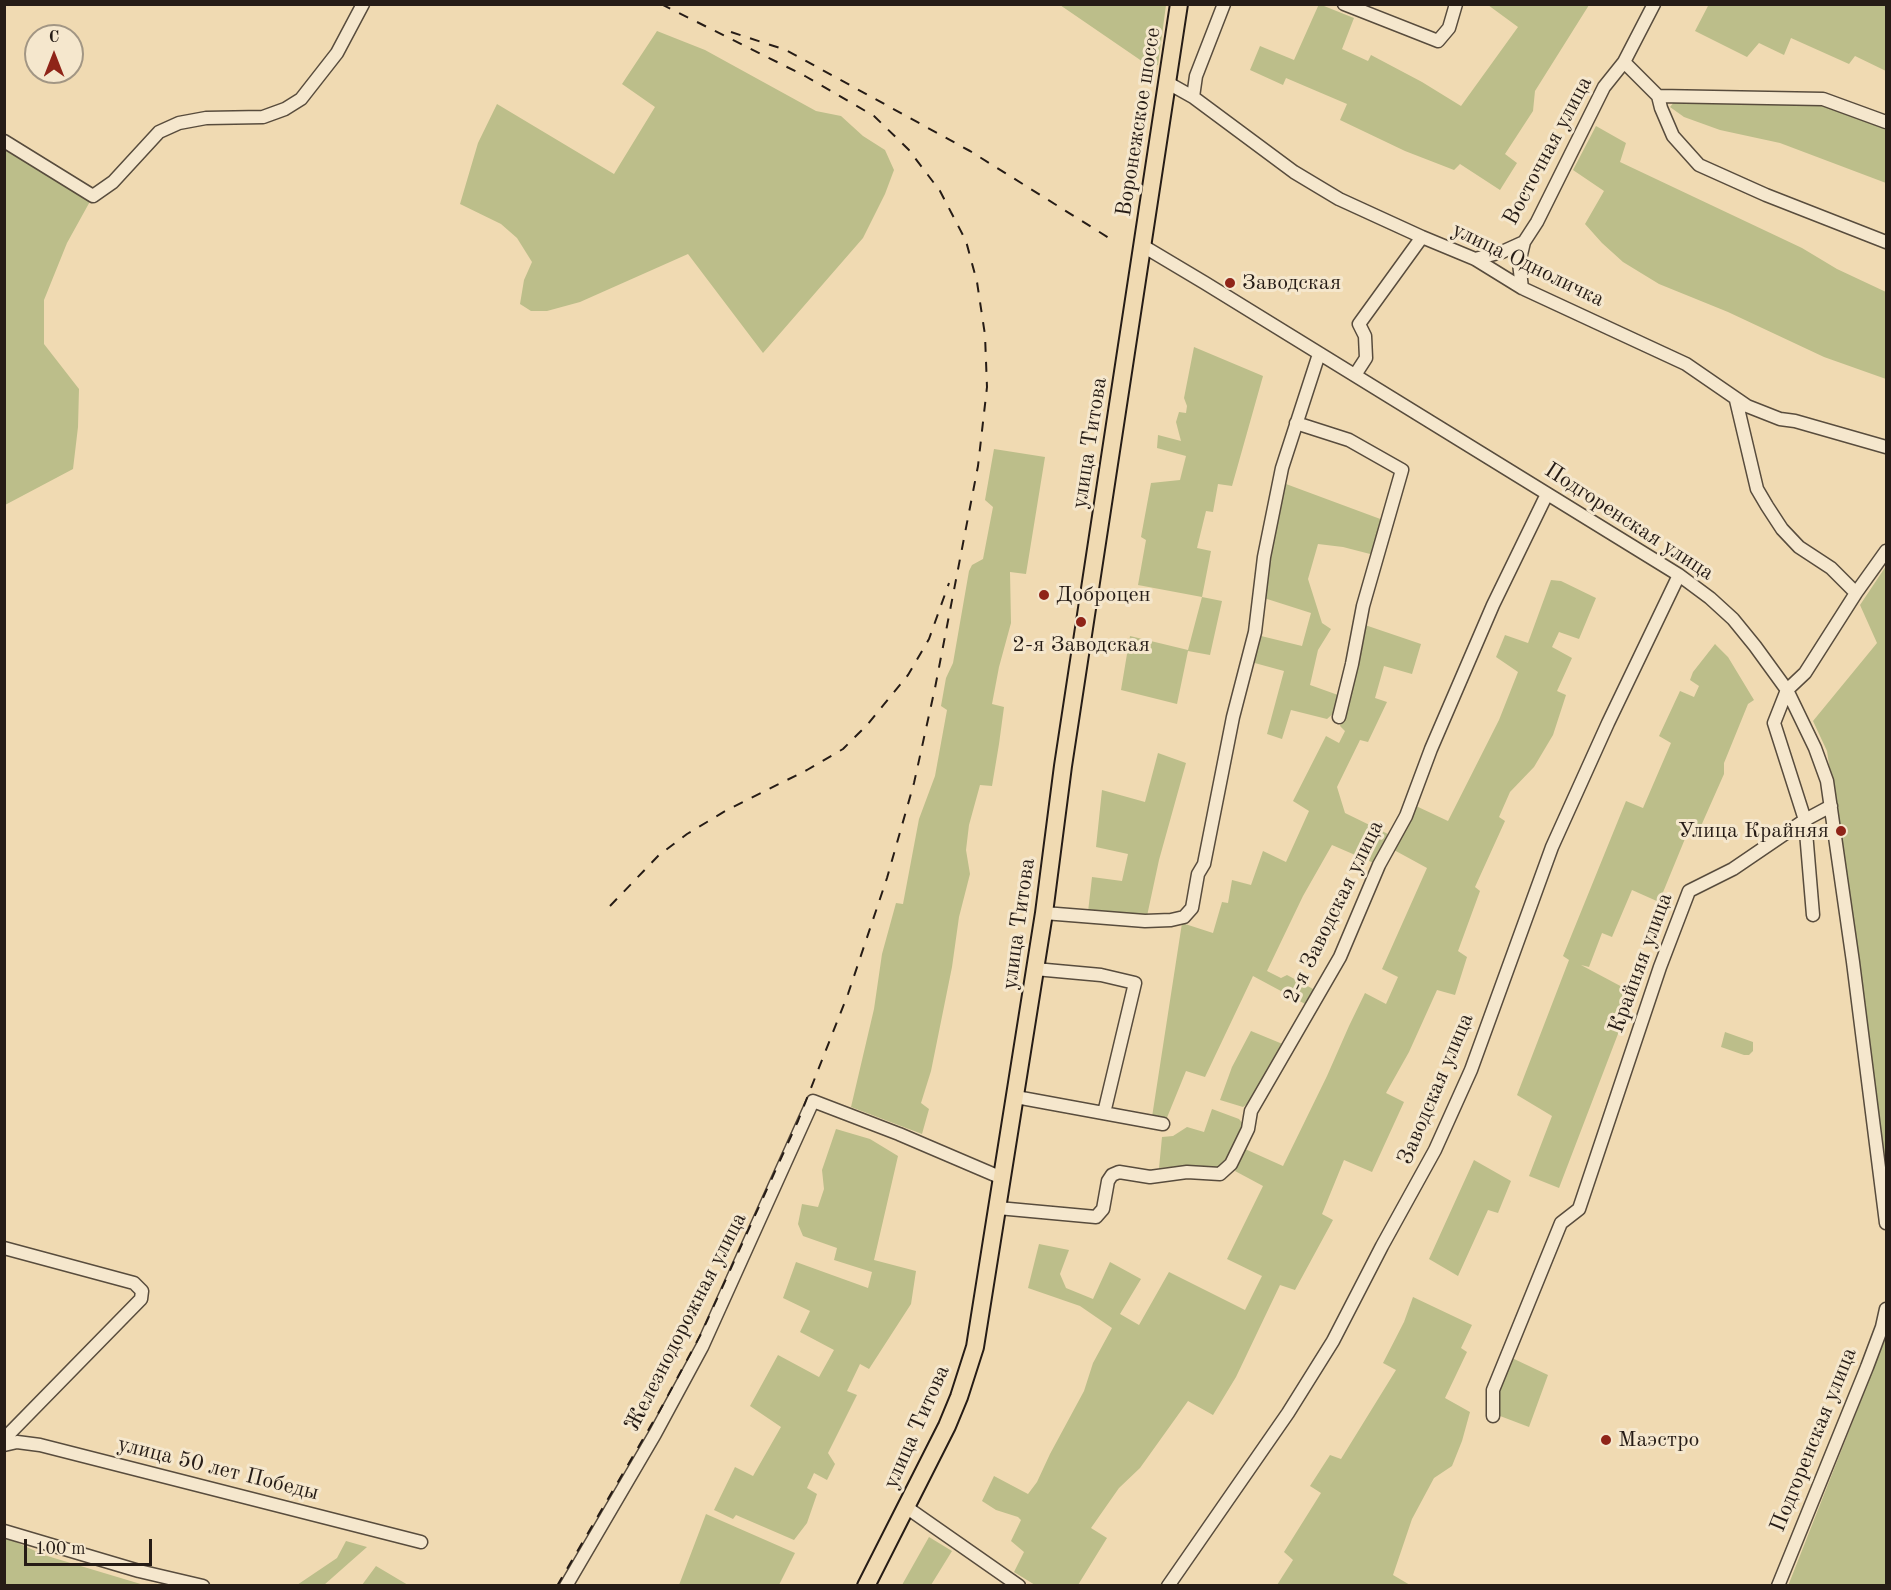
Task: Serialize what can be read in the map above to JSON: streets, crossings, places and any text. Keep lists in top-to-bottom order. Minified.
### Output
{"streets":{"main road":["Воронежское шоссе","улица Титова"],"street":["Восточная улица","улица Одноличка","Подгоренская улица","2-я Заводская улица","Крайняя улица","Заводская улица","Железнодорожная улица","улица 50 лет Победы"]},"crossings":[["Воронежское шоссе","улица Одноличка"],["Воронежское шоссе","улица Титова"],["Воронежское шоссе","Подгоренская улица"],["Восточная улица","улица Одноличка"],["улица Титова","Подгоренская улица"],["улица Титова","2-я Заводская улица"],["улица Титова","Железнодорожная улица"],["Подгоренская улица","2-я Заводская улица"],["Подгоренская улица","Крайняя улица"],["Подгоренская улица","Заводская улица"]],"places":["Заводская","Доброцен","2-я Заводская","Улица Крайняя","Маэстро"],"scale_bar":"100 m","north":"top"}
